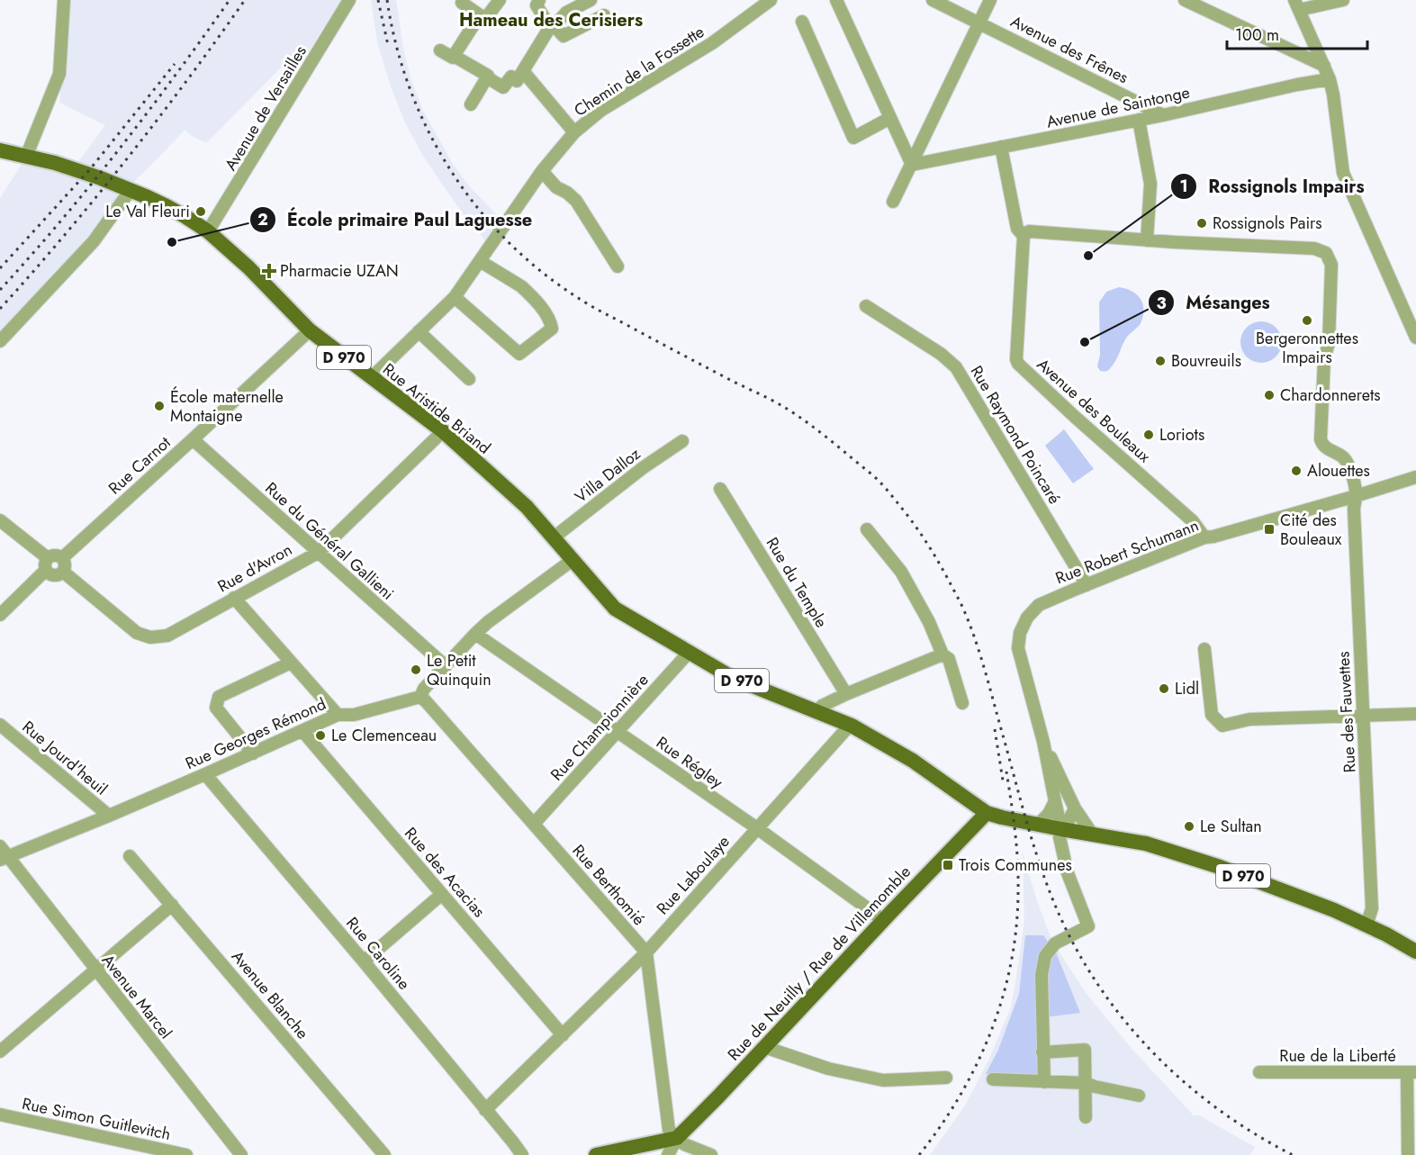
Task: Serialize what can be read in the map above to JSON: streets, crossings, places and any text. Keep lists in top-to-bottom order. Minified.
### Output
{"streets":{"main road":["D 970","Rue Aristide Briand","Rue de Neuilly / Rue de Villemomble"],"street":["Avenue des Frênes","Chemin de la Fossette","Avenue de Saintonge","Avenue de Versailles","Avenue des Bouleaux","Rue Raymond Poincaré","Rue Carnot","Villa Dalloz","Rue du Général Gallieni","Rue Robert Schumann","Rue d'Avron","Rue du Temple","Rue des Fauvettes","Rue Championnière","Rue Georges Rémond","Rue Jourd'heuil","Rue Régley","Rue des Acacias","Rue Laboulaye","Rue Berthomié","Rue Caroline","Avenue Blanche","Avenue Marcel","Rue de la Liberté","Rue Simon Guitlevitch"]},"crossings":[["Avenue des Frênes","Avenue de Saintonge"],["Chemin de la Fossette","Rue Aristide Briand"],["Avenue de Saintonge","Avenue des Bouleaux"],["Avenue de Versailles","Rue Aristide Briand"],["D 970","Rue Aristide Briand"],["D 970","Rue Robert Schumann"],["D 970","Rue des Fauvettes"],["D 970","Rue Championnière"],["D 970","Rue Laboulaye"],["D 970","Rue de Neuilly / Rue de Villemomble"],["Rue Aristide Briand","Rue Carnot"],["Rue Aristide Briand","Villa Dalloz"],["Rue Aristide Briand","Rue d'Avron"],["Rue Aristide Briand","Rue Championnière"],["Avenue des Bouleaux","Rue Robert Schumann"],["Rue Raymond Poincaré","Rue Robert Schumann"],["Rue Carnot","Rue du Général Gallieni"],["Rue Carnot","Rue d'Avron"],["Rue du Général Gallieni","Rue d'Avron"],["Rue Robert Schumann","Rue des Fauvettes"],["Rue Championnière","Rue Régley"],["Rue Championnière","Rue Berthomié"],["Rue Georges Rémond","Rue Jourd'heuil"],["Rue Georges Rémond","Rue des Acacias"],["Rue Georges Rémond","Rue Berthomié"],["Rue Georges Rémond","Rue Caroline"],["Rue Georges Rémond","Avenue Marcel"],["Rue Régley","Rue Laboulaye"],["Rue Régley","Rue de Neuilly / Rue de Villemomble"],["Rue des Acacias","Rue Laboulaye"],["Rue Laboulaye","Rue Berthomié"],["Rue Laboulaye","Rue Caroline"]],"districts":["Hameau des Cerisiers"],"places":{"other":["Le Val Fleuri","Rossignols Pairs","École primaire Paul Laguesse","Rossignols Impairs","Bergeronnettes Impairs","Mésanges","Bouvreuils","Chardonnerets","École maternelle Montaigne","Loriots","Alouettes","Le Petit Quinquin","Lidl","Le Clemenceau","Le Sultan"],"health":["Pharmacie UZAN"],"transit":["Cité des Bouleaux","Trois Communes"]},"scale_bar":"100 m"}
